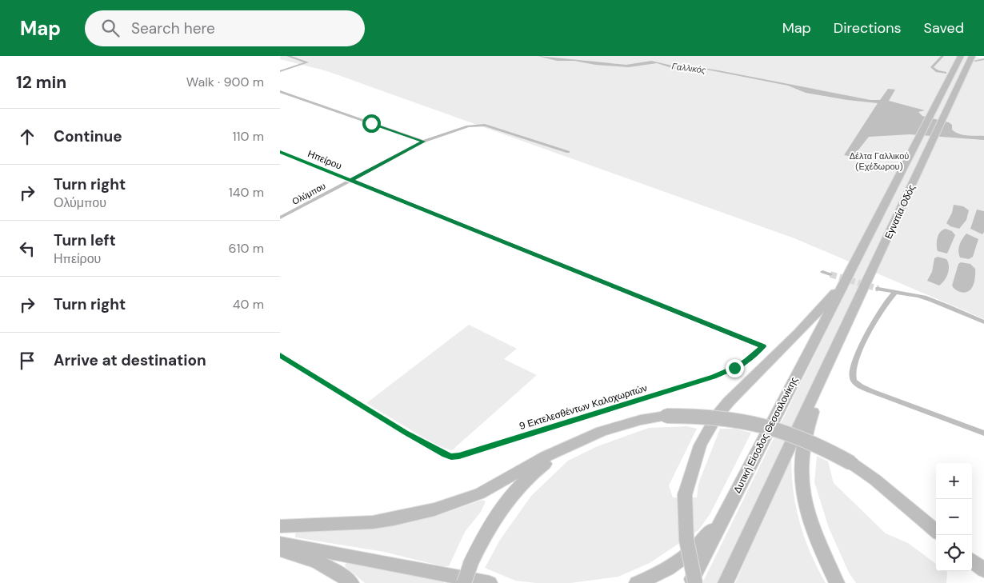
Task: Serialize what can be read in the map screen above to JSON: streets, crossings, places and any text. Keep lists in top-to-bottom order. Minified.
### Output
{"streets":{"highway":["Εγνατία Οδός","Δυτική Είσοδος Θεσσαλονίκης"],"street":["Ηπείρου","Ολύμπου","9 Εκτελεσθέντων Καλοχωριτών"]},"crossings":[["Ηπείρου","Ολύμπου"],["Ηπείρου","9 Εκτελεσθέντων Καλοχωριτών"],["Εγνατία Οδός","Δυτική Είσοδος Θεσσαλονίκης"]],"water":["Γαλλικός"],"parks":["Δέλτα Γαλλικού (Εχέδωρου)"],"page":{"header":"Map","search":"Search here","nav":["Map","Directions","Saved"],"heading":["12 min","Walk · 900 m"],"list":[["Continue","110 m"],["Turn right","Ολύμπου","140 m"],["Turn left","Ηπείρου","610 m"],["Turn right","40 m"],"Arrive at destination"],"map_buttons":["+","−"]}}
